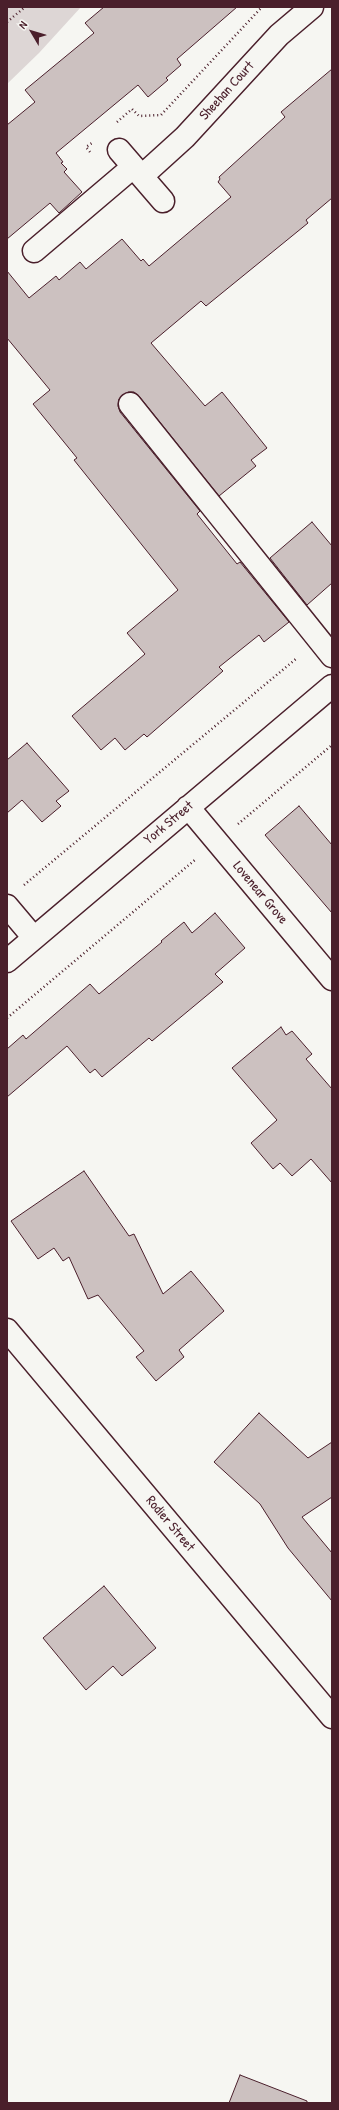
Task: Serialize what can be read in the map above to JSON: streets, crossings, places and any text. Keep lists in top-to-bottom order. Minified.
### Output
{"streets":{"street":["Sheehan Court","York Street","Lovenear Grove","Rodier Street"]},"crossings":[["York Street","Lovenear Grove"]],"north":"top left"}
